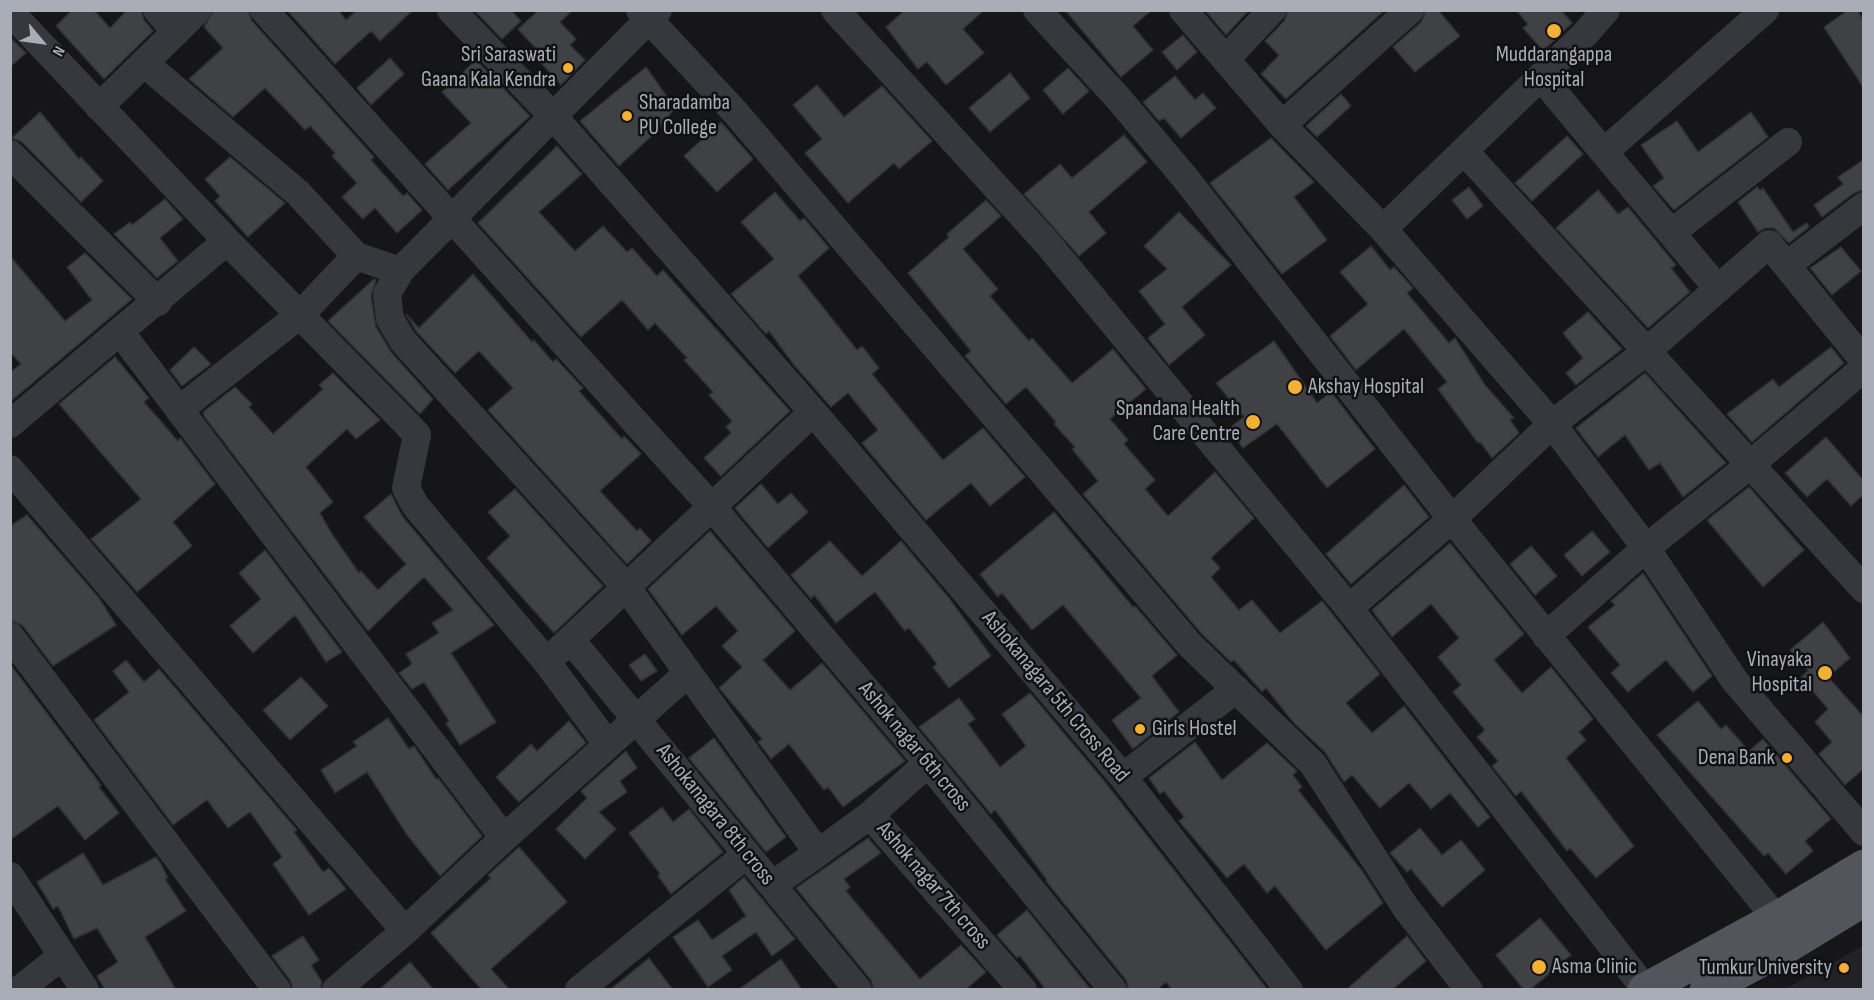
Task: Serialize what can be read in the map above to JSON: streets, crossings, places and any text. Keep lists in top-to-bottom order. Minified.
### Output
{"streets":{"street":["Ashokanagara 5th Cross Road","Ashok nagar 6th cross","Ashokanagara 8th cross","Ashok nagar 7th cross"]},"crossings":[["Ashok nagar 6th cross","Ashok nagar 7th cross"]],"places":["Muddarangappa Hospital","Sri Saraswati Gaana Kala Kendra","Sharadamba PU College","Akshay Hospital","Spandana Health Care Centre","Vinayaka Hospital","Girls Hostel","Dena Bank","Asma Clinic","Tumkur University"],"north":"bottom right"}
